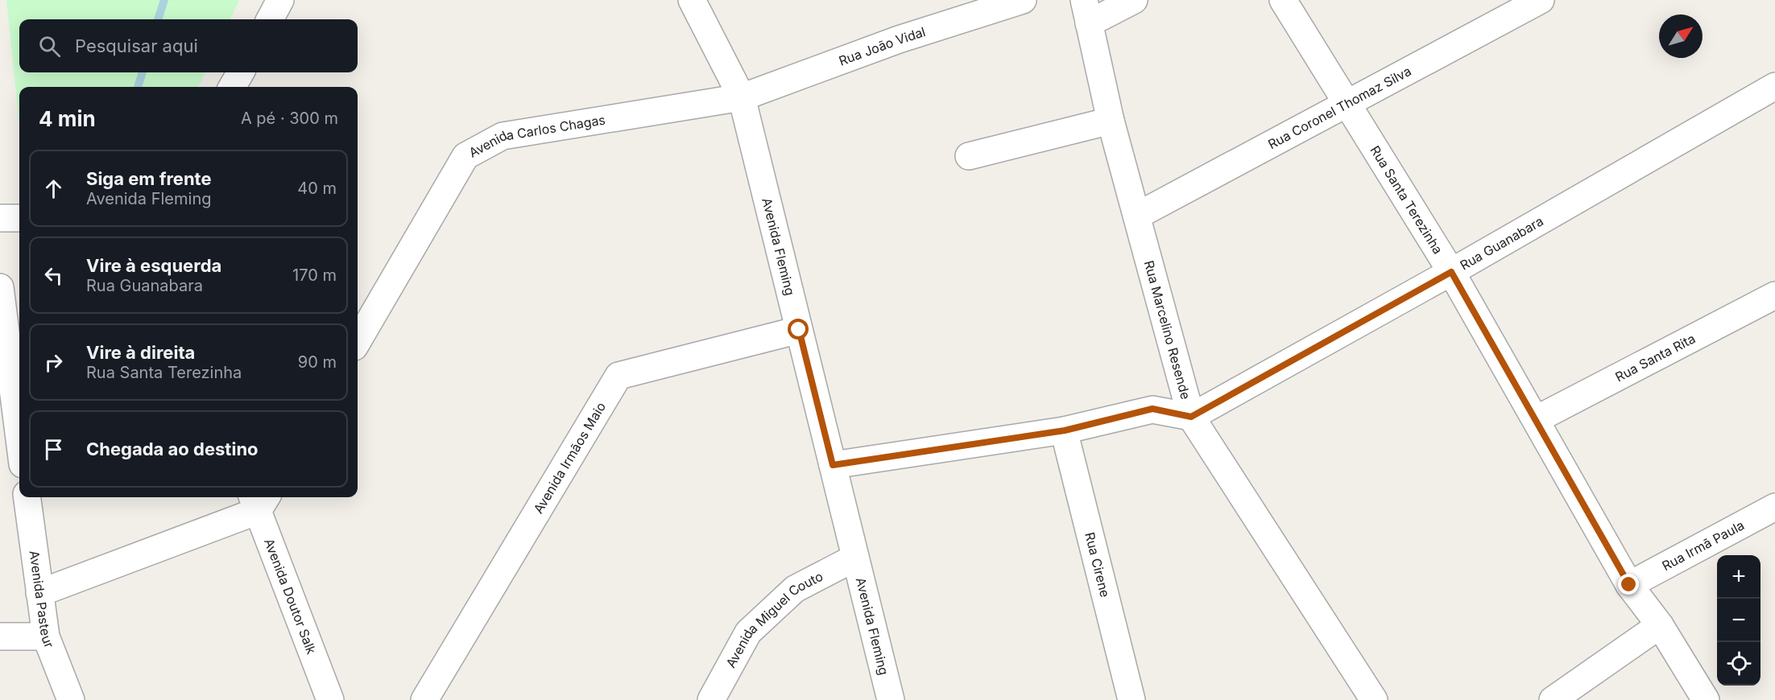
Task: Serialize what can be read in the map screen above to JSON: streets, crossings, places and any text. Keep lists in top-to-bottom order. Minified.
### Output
{"streets":{"street":["Rua João Vidal","Rua Coronel Thomaz Silva","Avenida Carlos Chagas","Rua Santa Terezinha","Rua Guanabara","Avenida Fleming","Rua Marcelino Resende","Rua Santa Rita","Avenida Irmãos Maio","Rua Irmã Paula","Rua Cirene","Avenida Doutor Salk","Avenida Pasteur","Avenida Miguel Couto"]},"crossings":[["Rua João Vidal","Avenida Carlos Chagas"],["Rua João Vidal","Avenida Fleming"],["Rua Coronel Thomaz Silva","Rua Santa Terezinha"],["Rua Coronel Thomaz Silva","Rua Marcelino Resende"],["Avenida Carlos Chagas","Avenida Fleming"],["Rua Santa Terezinha","Rua Guanabara"],["Rua Santa Terezinha","Rua Santa Rita"],["Rua Santa Terezinha","Rua Irmã Paula"],["Rua Guanabara","Rua Marcelino Resende"],["Avenida Fleming","Avenida Irmãos Maio"],["Avenida Fleming","Avenida Miguel Couto"]],"north":"top right","page":{"search":"Pesquisar aqui","heading":["4 min","A pé · 300 m"],"list":[["Siga em frente","Avenida Fleming","40 m"],["Vire à esquerda","Rua Guanabara","170 m"],["Vire à direita","Rua Santa Terezinha","90 m"],"Chegada ao destino"],"map_buttons":["+","−"]}}
